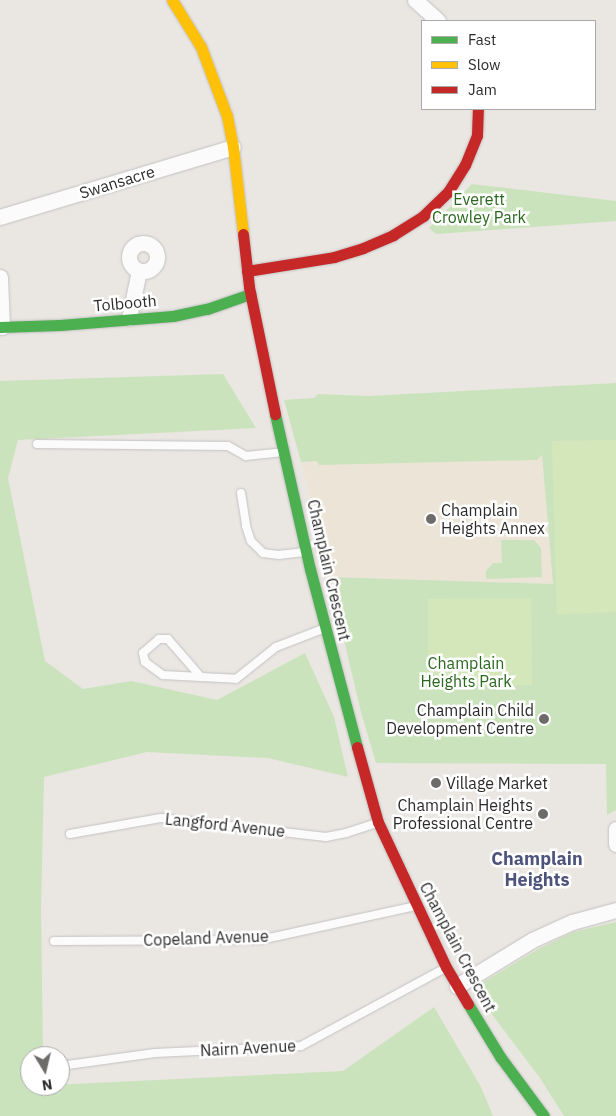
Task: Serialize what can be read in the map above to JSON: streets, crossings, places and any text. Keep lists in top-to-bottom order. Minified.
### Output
{"streets":{"street":["Swansacre","Tolbooth","Champlain Crescent"],"lane":["Langford Avenue","Copeland Avenue","Nairn Avenue"]},"crossings":[["Swansacre","Champlain Crescent"],["Tolbooth","Champlain Crescent"],["Champlain Crescent","Langford Avenue"],["Champlain Crescent","Copeland Avenue"],["Champlain Crescent","Nairn Avenue"]],"districts":["Champlain Heights"],"parks":["Everett Crowley Park","Champlain Heights Park"],"places":["Champlain Heights Annex","Champlain Child Development Centre","Village Market","Champlain Heights Professional Centre"],"legend":["Fast","Slow","Jam"],"north":"bottom"}
